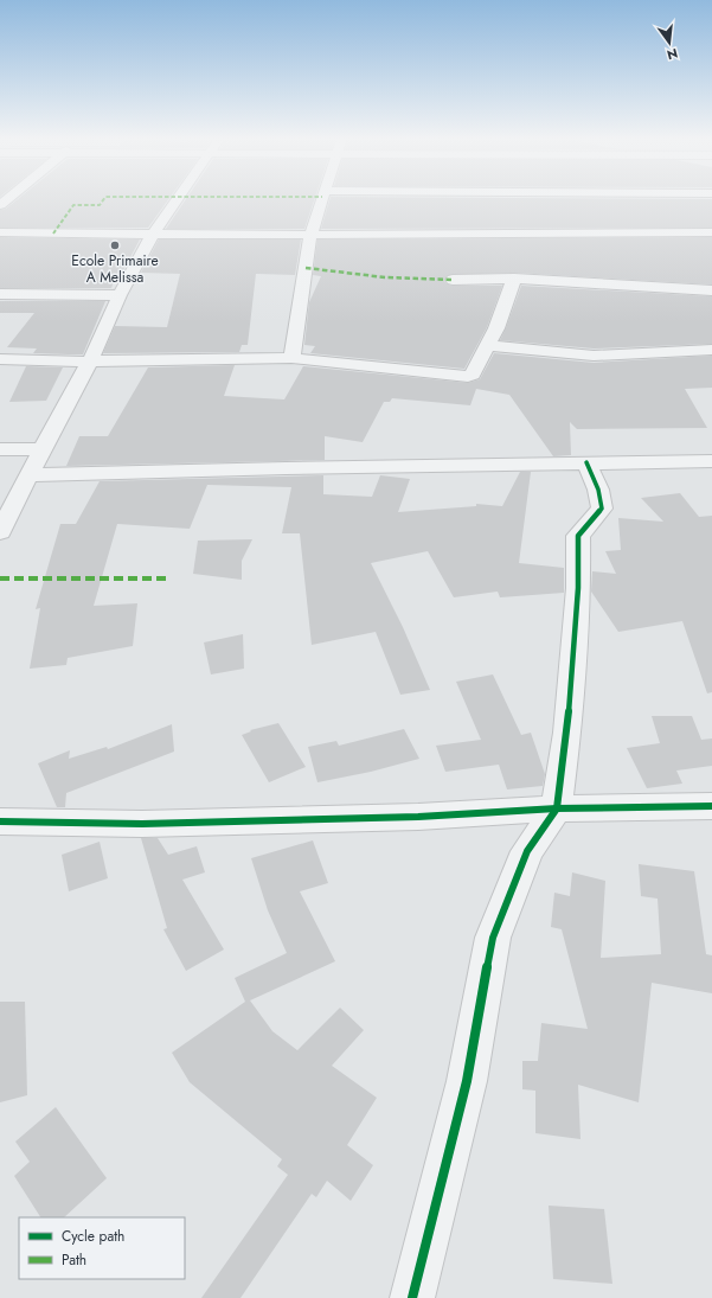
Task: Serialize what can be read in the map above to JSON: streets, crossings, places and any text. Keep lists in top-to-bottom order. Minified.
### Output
{"places":["Ecole Primaire A Melissa"],"legend":["Cycle path","Path"],"north":"bottom"}
